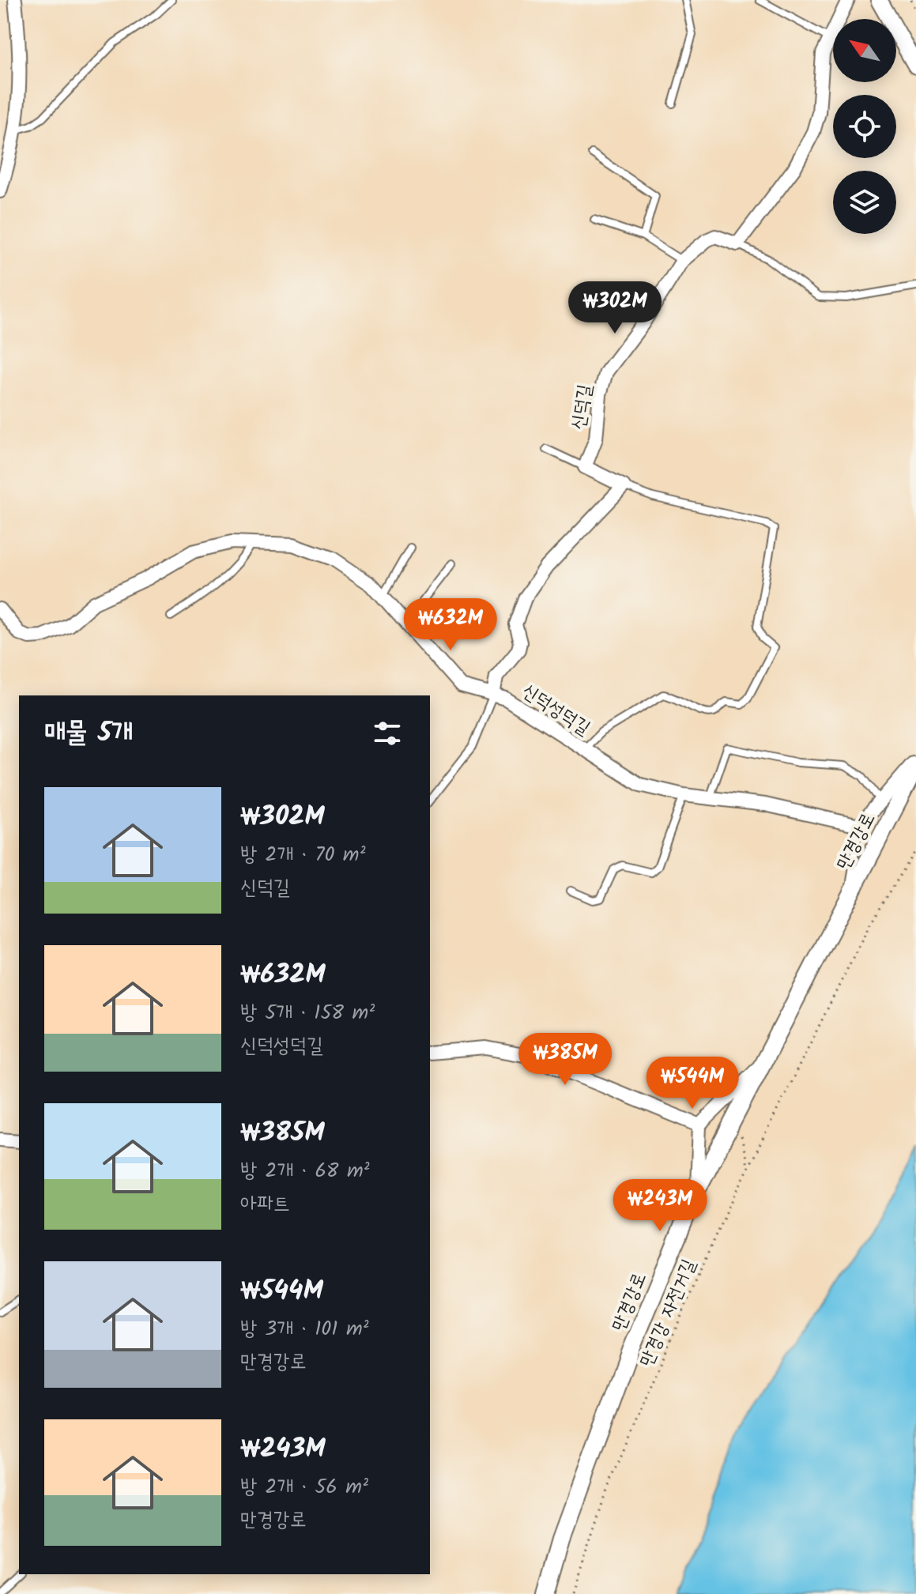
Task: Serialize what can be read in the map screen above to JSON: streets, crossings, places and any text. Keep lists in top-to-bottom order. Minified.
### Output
{"streets":{"street":["신덕길","신덕성덕길","만경강로"],"path":["만경강 자전거길"]},"north":"top left","page":{"price":["₩302M","₩632M","₩385M","₩544M","₩243M"],"heading":"매물 5개","list":[{"name":"₩302M","note":"방 2개 · 70 m² · 신덕길"},{"name":"₩632M","note":"방 5개 · 158 m² · 신덕성덕길"},{"name":"₩385M","note":"방 2개 · 68 m² · 아파트"},{"name":"₩544M","note":"방 3개 · 101 m² · 만경강로"},{"name":"₩243M","note":"방 2개 · 56 m² · 만경강로"}]}}
